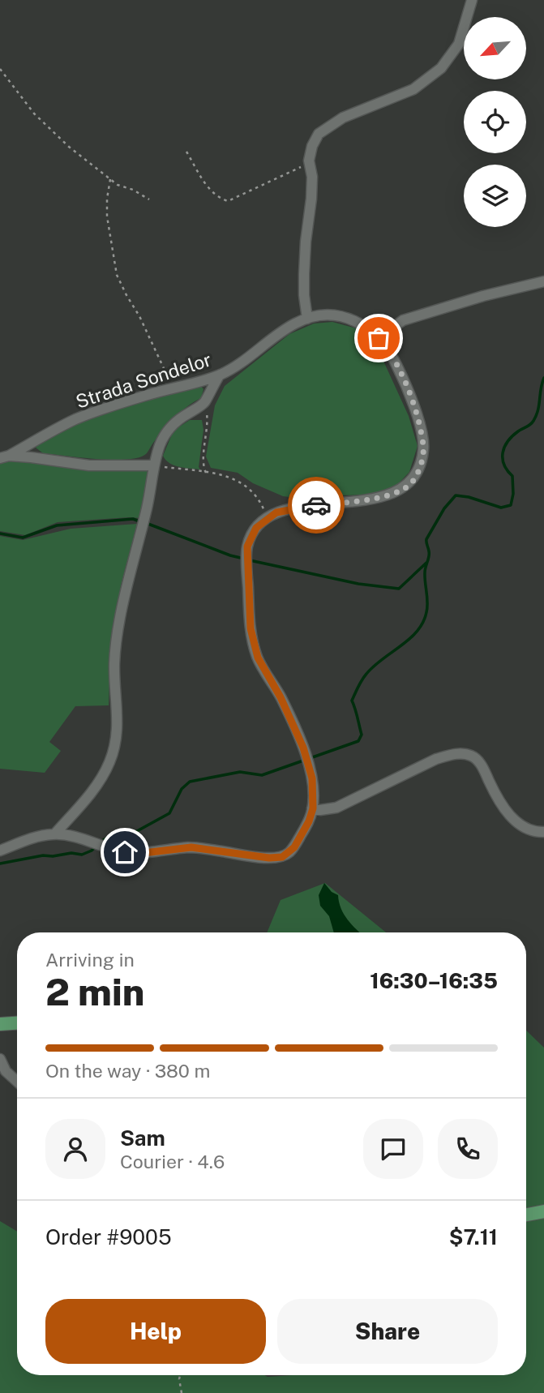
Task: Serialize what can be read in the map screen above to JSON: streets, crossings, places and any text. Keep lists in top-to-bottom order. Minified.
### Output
{"streets":{"street":["Strada Sondelor"]},"north":"bottom left","page":{"heading":["2 min","Arriving in","16:30–16:35"],"panel":["Sam","Courier · 4.6","Order #9005","$7.11"],"bar":"On the way · 380 m","buttons":["Help","Share"]}}
